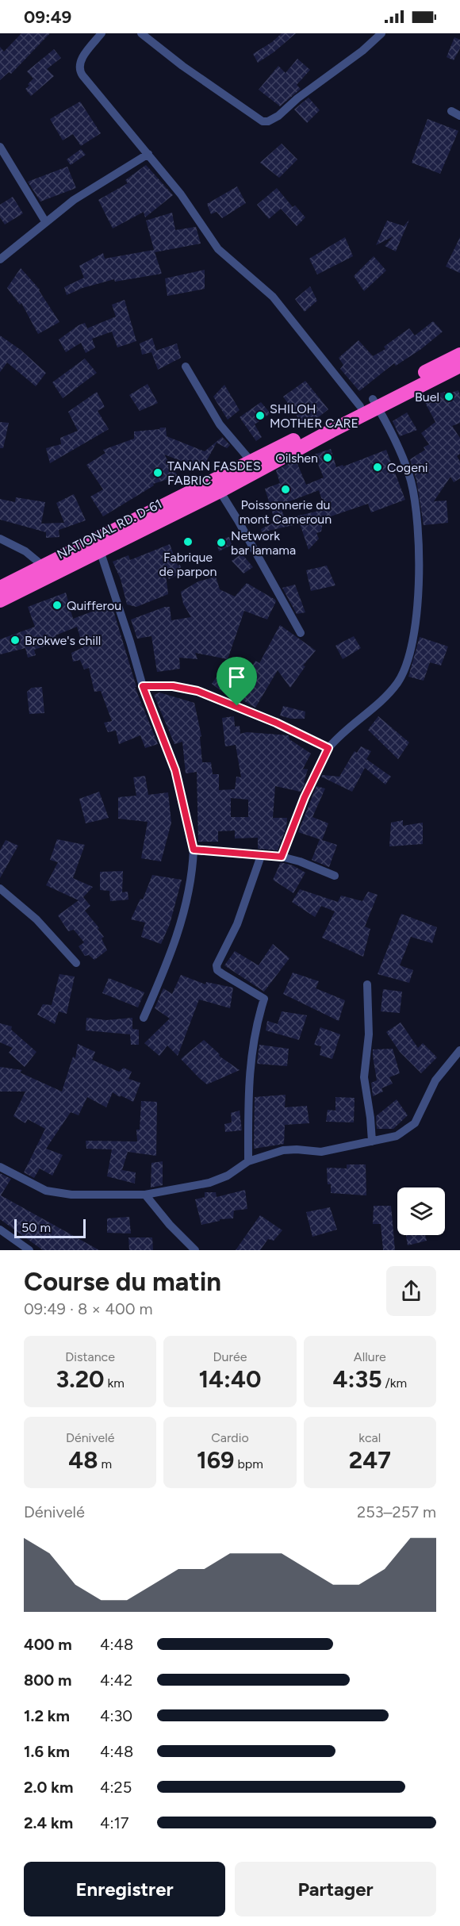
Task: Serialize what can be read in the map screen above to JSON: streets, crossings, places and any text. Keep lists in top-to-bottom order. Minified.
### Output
{"streets":{"highway":["NATIONAL RD. D-61"]},"places":["Buel","SHILOH MOTHER CARE","Oilshen","Cogeni","TANAN FASDES FABRIC","Poissonnerie du mont Cameroun","Fabrique de parpon","Network bar lamama","Quifferou","Brokwe's chill"],"scale_bar":"50 m","page":{"status":"09:49","scale":"50 m","heading":["Course du matin","09:49 · 8 × 400 m"],"stats":[["Distance","3.20 km"],["Durée","14:40"],["Allure","4:35 /km"],["Dénivelé","48 m"],["Cardio","169 bpm"],["kcal","247"]],"chart":["Dénivelé","253–257 m"],"list":[{"name":"400 m","note":"4:48"},{"name":"800 m","note":"4:42"},{"name":"1.2 km","note":"4:30"},{"name":"1.6 km","note":"4:48"},{"name":"2.0 km","note":"4:25"},{"name":"2.4 km","note":"4:17"}],"buttons":["Enregistrer","Partager"]}}
